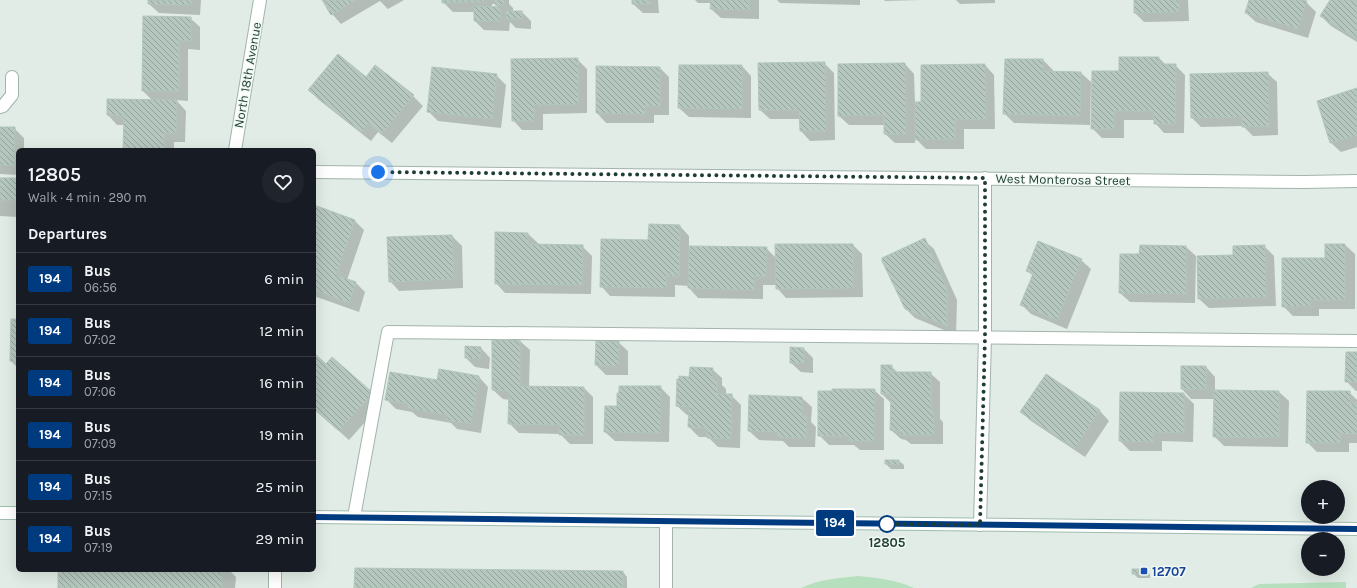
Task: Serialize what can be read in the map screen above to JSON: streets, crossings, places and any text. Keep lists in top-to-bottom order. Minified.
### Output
{"streets":{"street":["North 18th Avenue","West Monterosa Street"]},"places":{"other":["12805"],"transit":["12707"]},"lines":["bus line 194"],"page":{"on_map":"194","heading":[["12805","Walk · 4 min · 290 m"],"Departures"],"list":[{"mark":"194","name":"Bus","note":"06:56","value":"6 min"},{"mark":"194","name":"Bus","note":"07:02","value":"12 min"},{"mark":"194","name":"Bus","note":"07:06","value":"16 min"},{"mark":"194","name":"Bus","note":"07:09","value":"19 min"},{"mark":"194","name":"Bus","note":"07:15","value":"25 min"},{"mark":"194","name":"Bus","note":"07:19","value":"29 min"}],"map_buttons":["+","−"]}}
